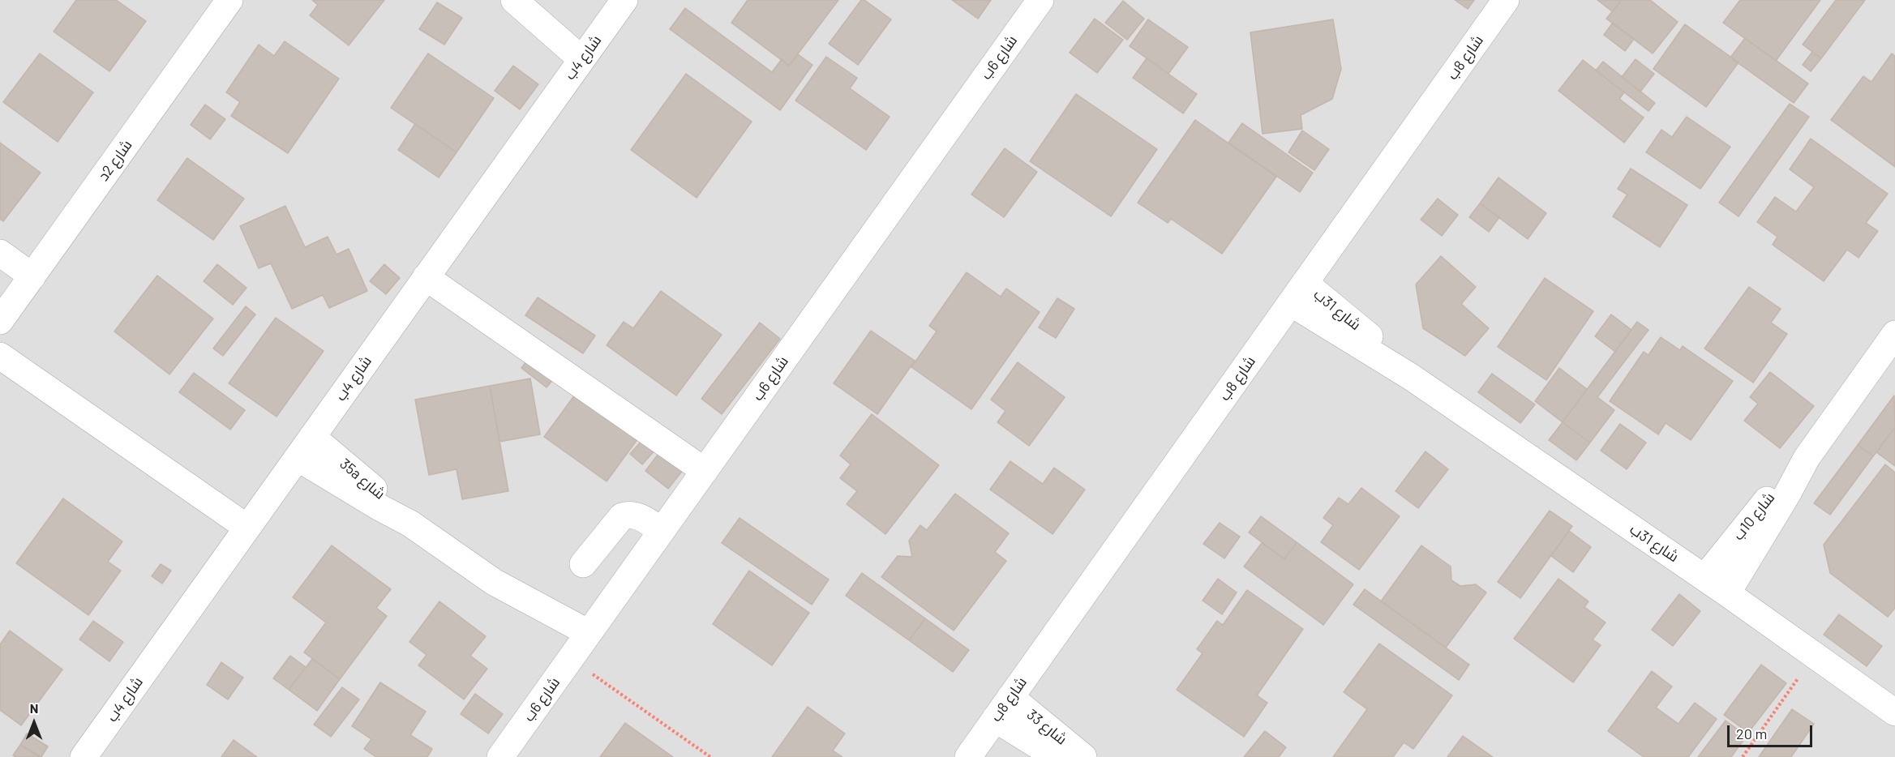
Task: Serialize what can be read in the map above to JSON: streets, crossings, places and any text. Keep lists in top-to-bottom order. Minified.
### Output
{"streets":{"street":["شارع 4ب","شارع 6ب","شارع 8ب","شارع 2د","شارع 31ب","35a شارع","شارع 10ب","شارع 33"]},"crossings":[["شارع 4ب","35a شارع"],["شارع 6ب","35a شارع"],["شارع 8ب","شارع 31ب"],["شارع 8ب","شارع 33"],["شارع 31ب","شارع 10ب"]],"scale_bar":"20 m","north":"top"}
